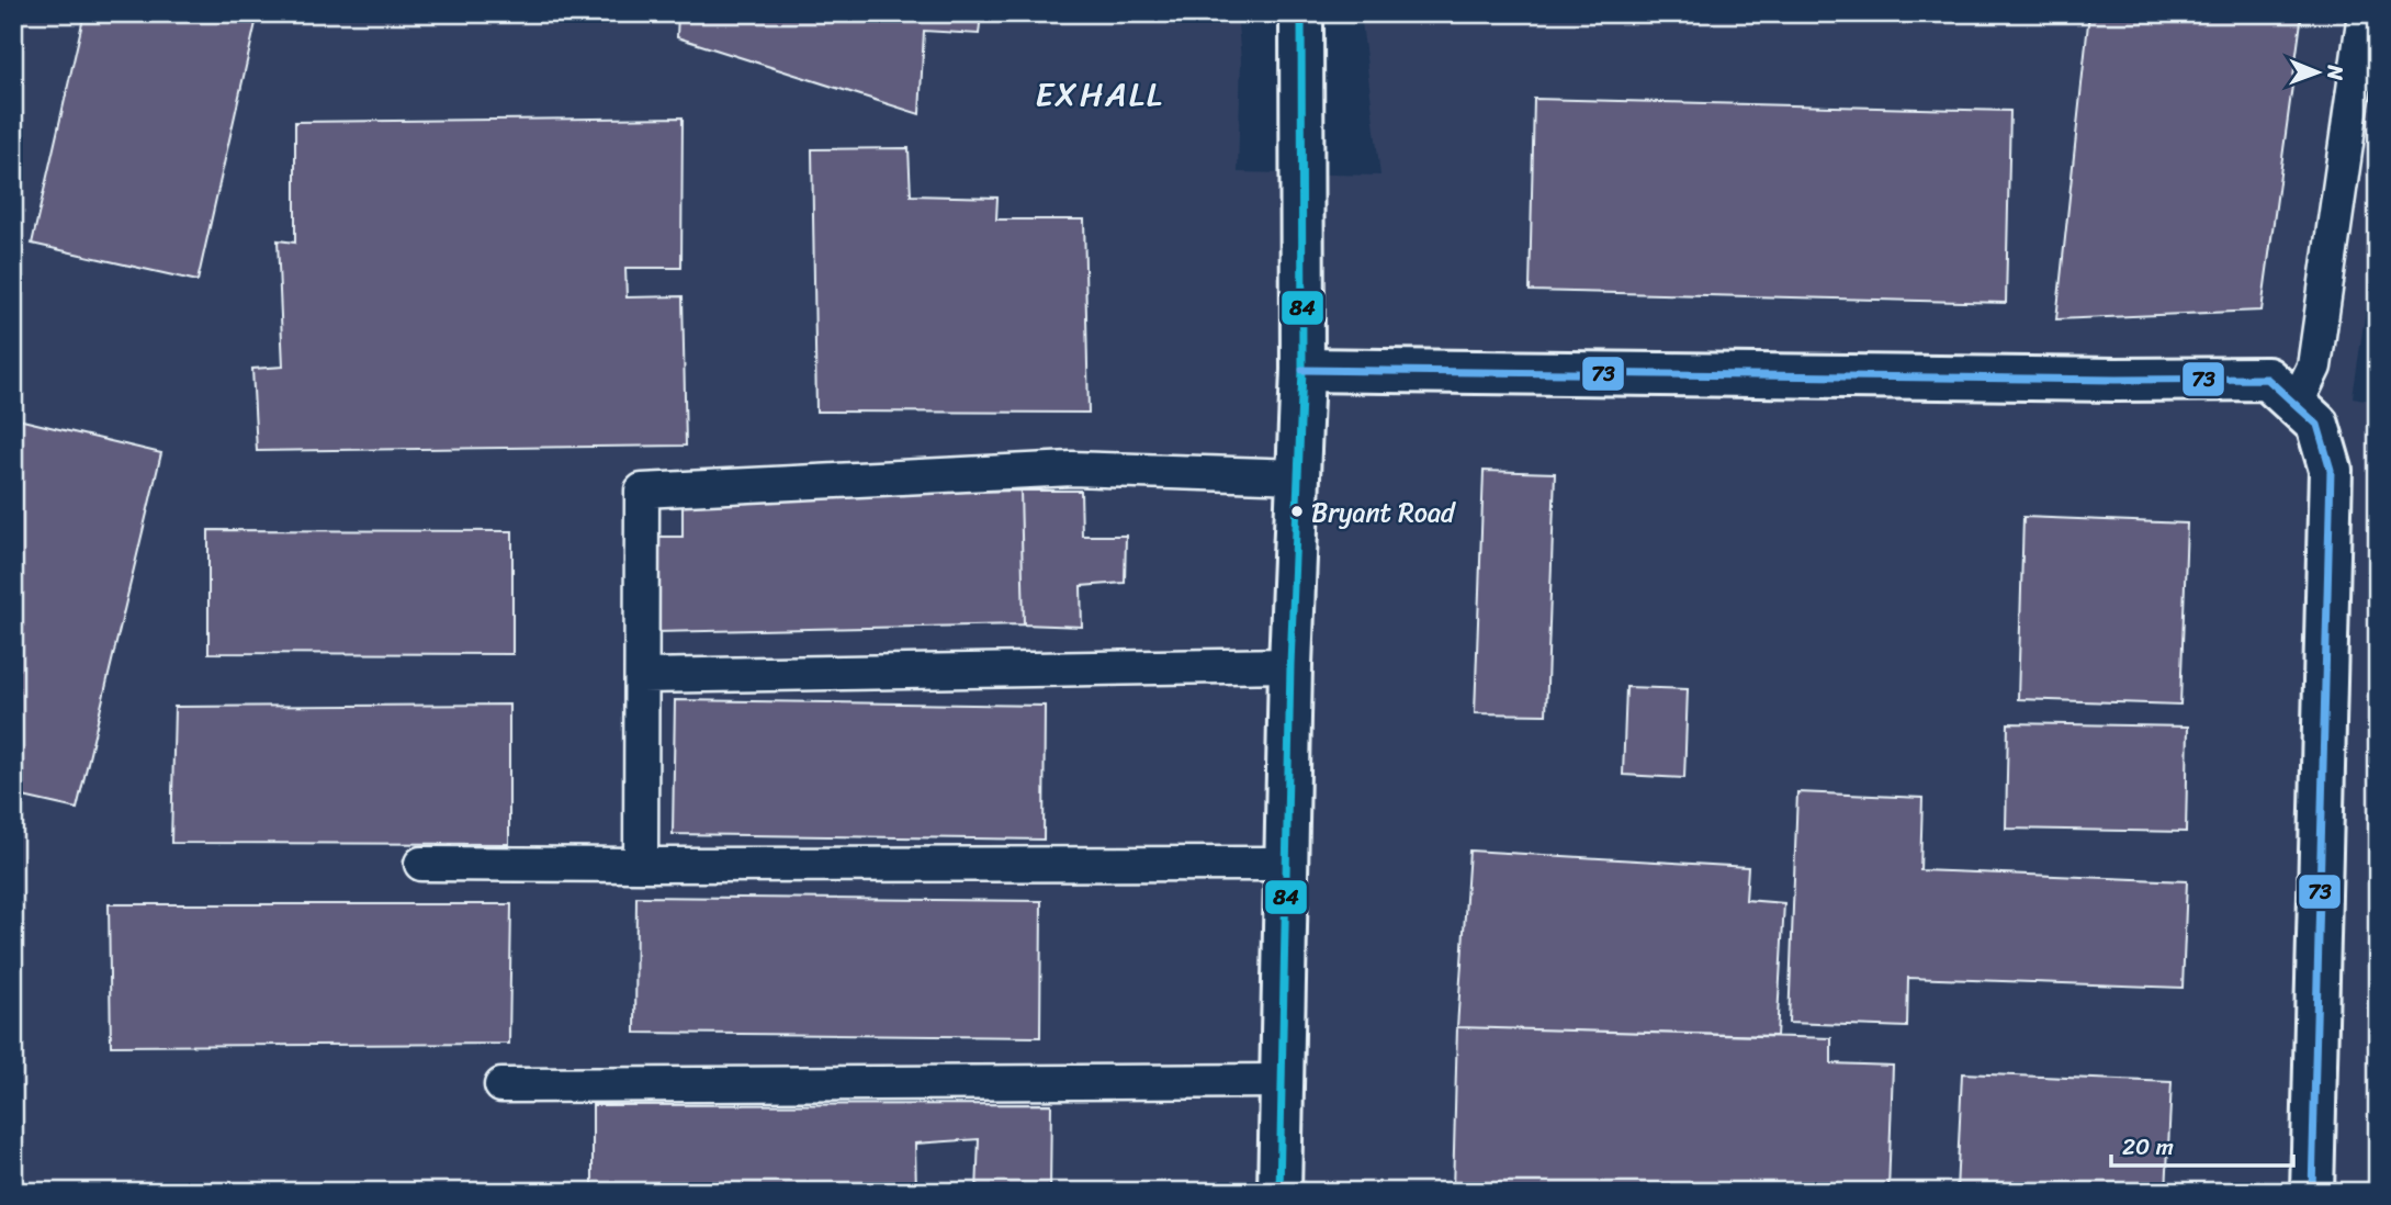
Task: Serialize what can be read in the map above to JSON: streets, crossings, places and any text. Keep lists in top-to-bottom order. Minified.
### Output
{"districts":["EXHALL"],"places":["Bryant Road"],"lines":["transit line 84","transit line 73"],"scale_bar":"20 m","north":"right"}
